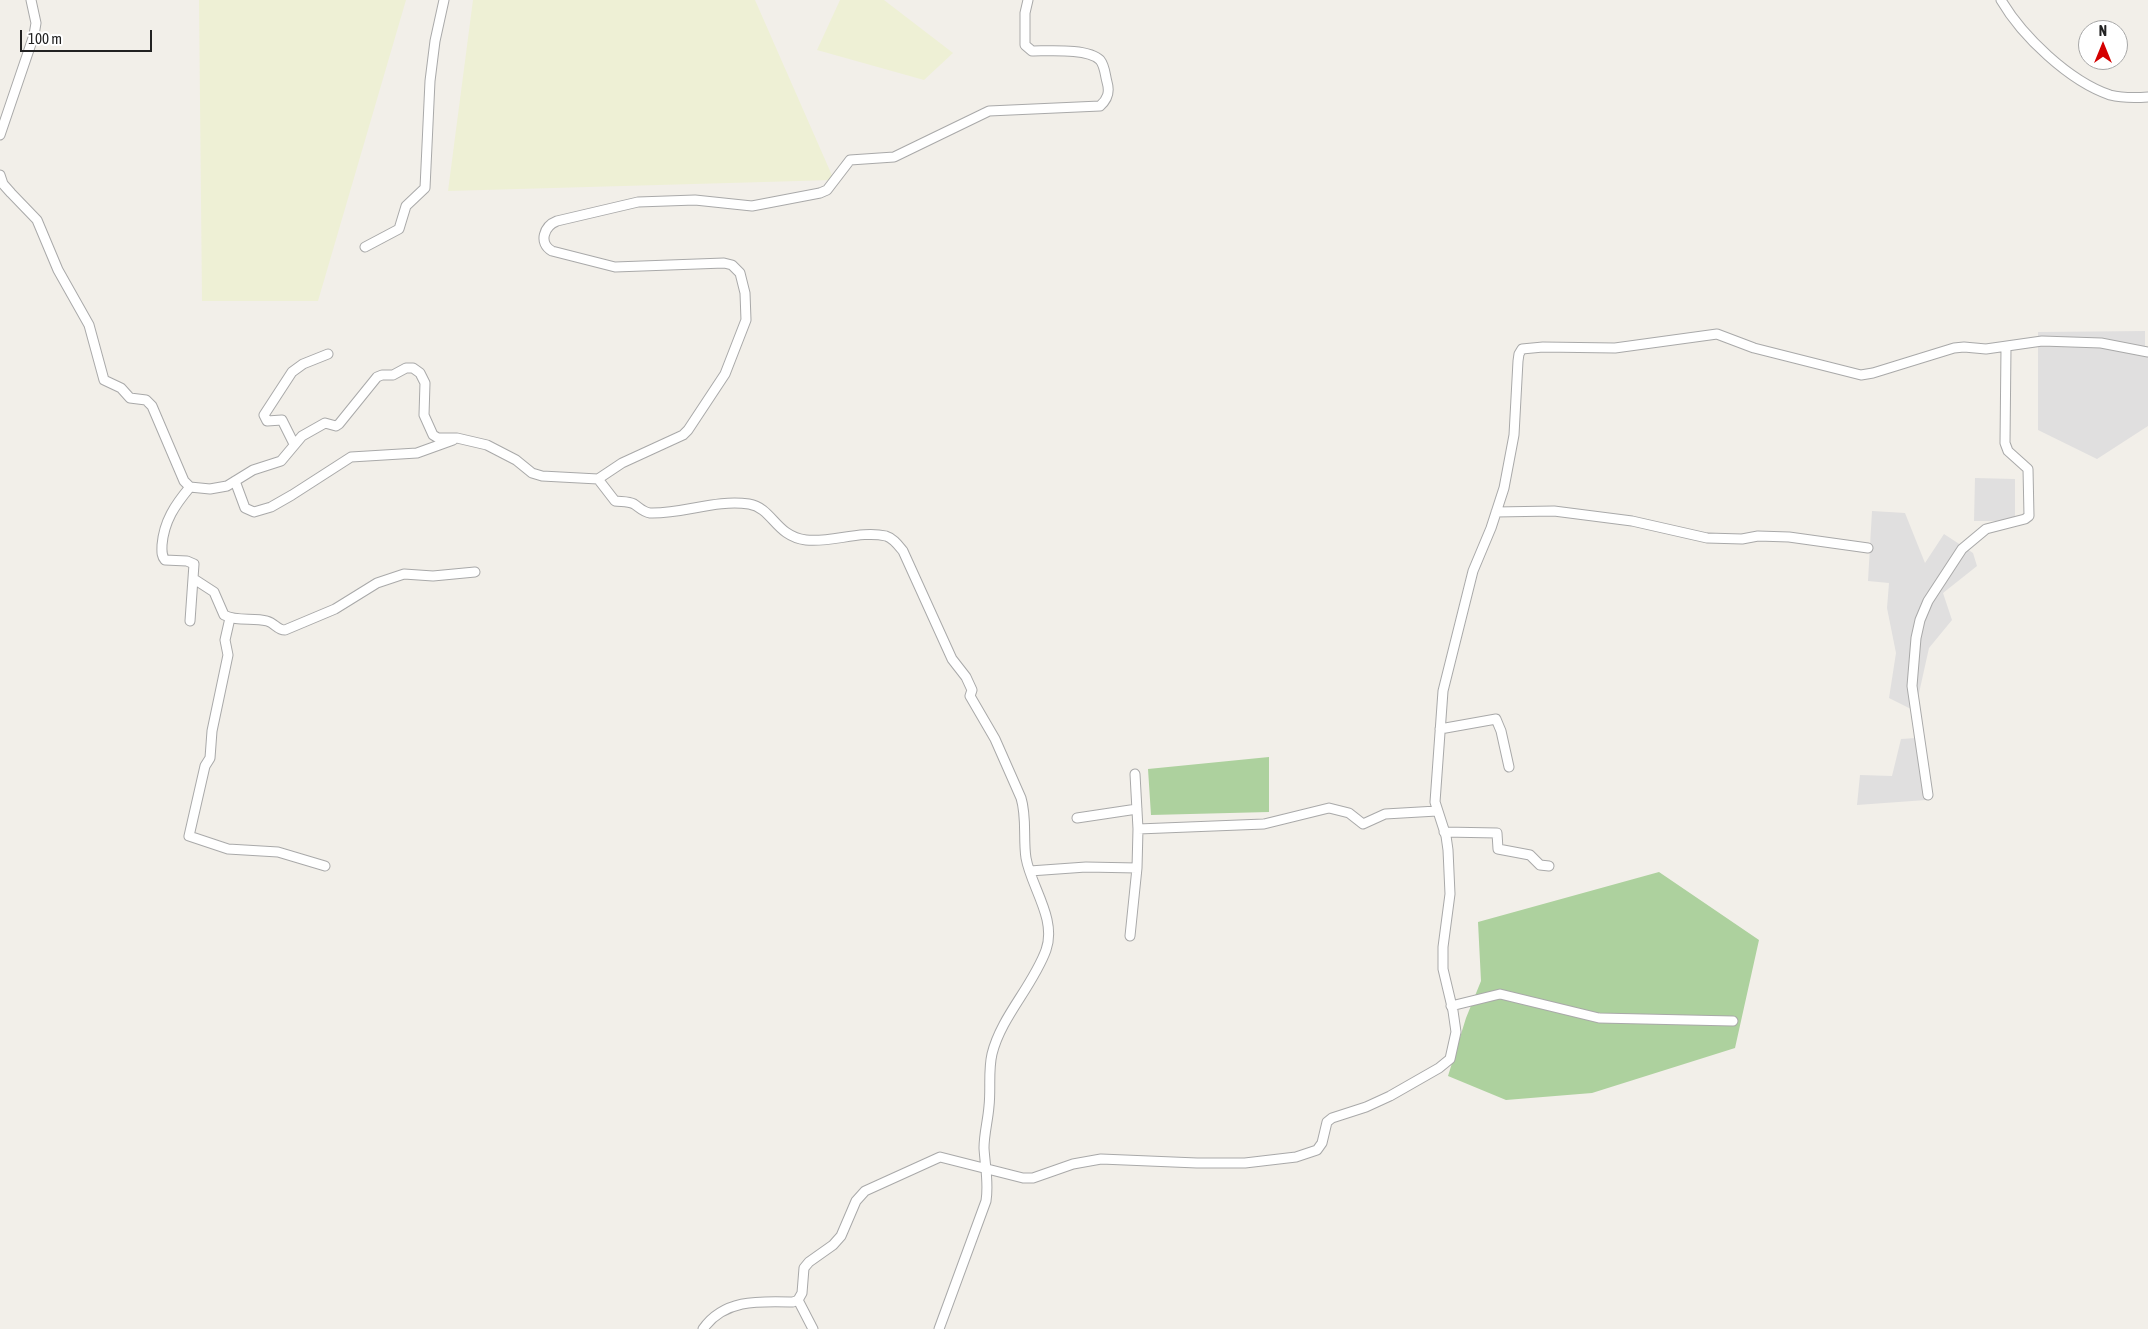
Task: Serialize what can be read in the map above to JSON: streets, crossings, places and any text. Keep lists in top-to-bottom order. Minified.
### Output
{"scale_bar":"100 m","north":"top"}
